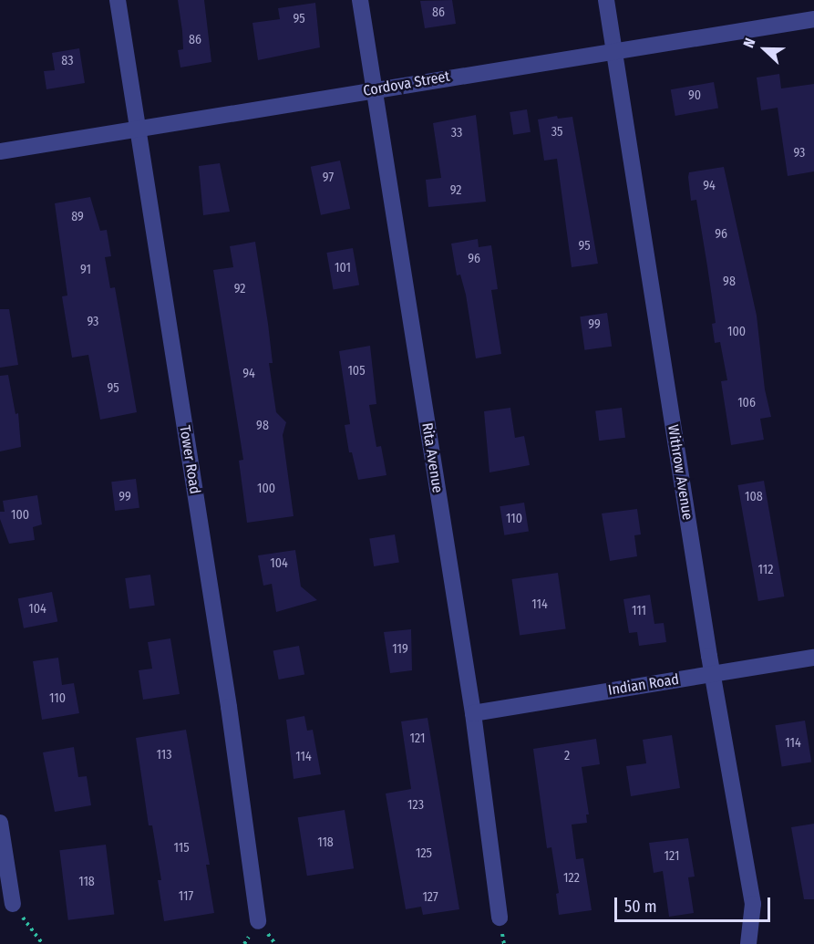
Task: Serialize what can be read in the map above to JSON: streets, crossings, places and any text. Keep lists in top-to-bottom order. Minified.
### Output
{"streets":{"street":["Cordova Street","Rita Avenue","Tower Road","Withrow Avenue","Indian Road"]},"crossings":[["Cordova Street","Rita Avenue"],["Cordova Street","Tower Road"],["Cordova Street","Withrow Avenue"],["Rita Avenue","Indian Road"],["Withrow Avenue","Indian Road"]],"house_numbers":["86","95","86","83","90","35","33","93","97","94","92","89","96","95","96","101","91","98","92","93","99","100","105","94","95","106","98","100","99","108","100","110","104","112","114","104","111","119","110","121","114","113","2","114","123","118","115","125","121","122","118","117","127"],"scale_bar":"50 m","north":"left"}
